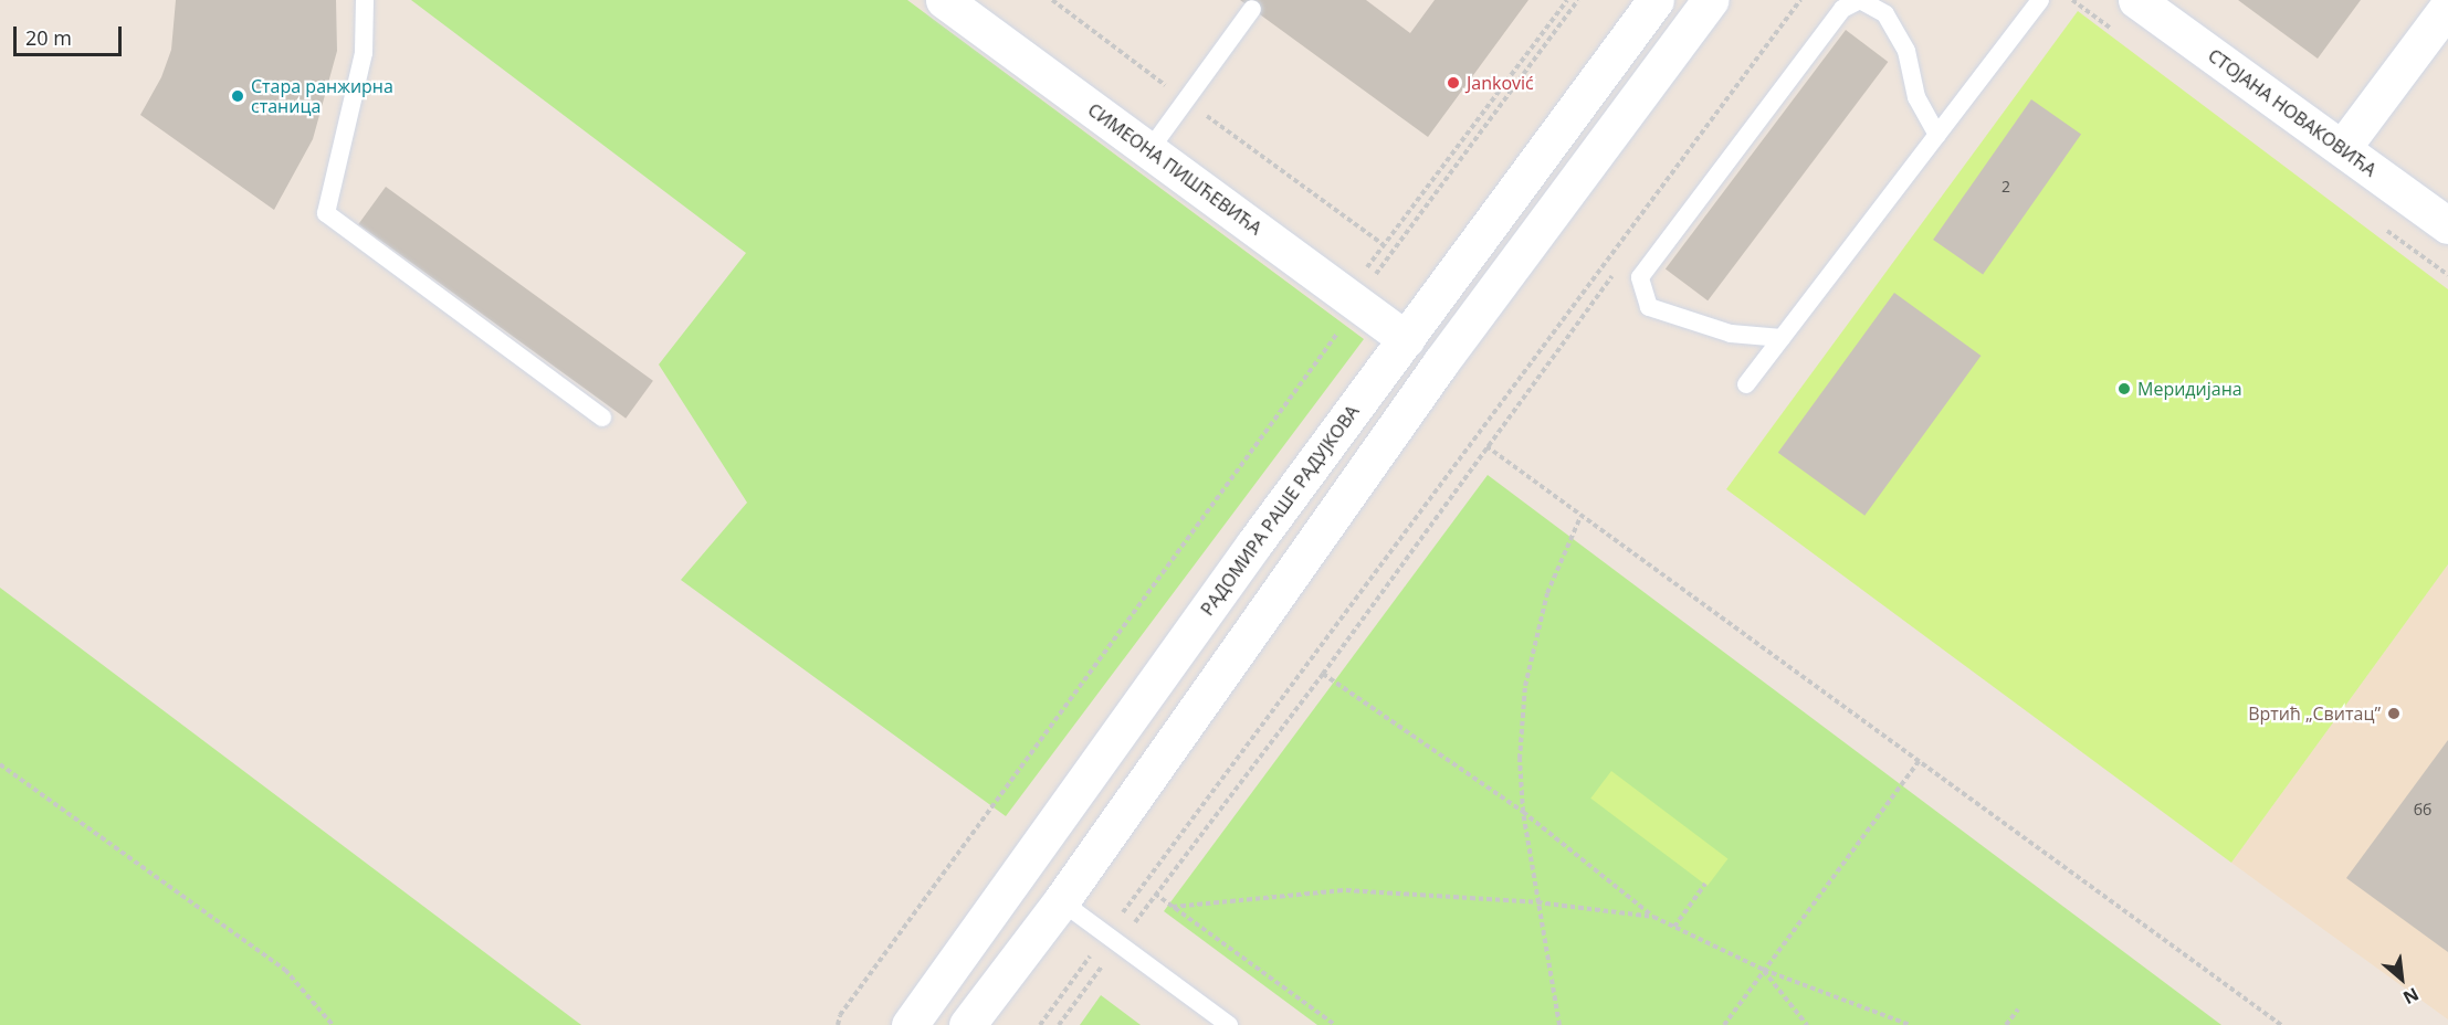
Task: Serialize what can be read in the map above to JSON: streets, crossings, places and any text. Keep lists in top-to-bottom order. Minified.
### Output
{"streets":{"street":["СТОЈАНА НОВАКОВИЋА","СИМЕОНА ПИШЋЕВИЋА","РАДОМИРА РАШЕ РАДУЈКОВА"]},"crossings":[["СИМЕОНА ПИШЋЕВИЋА","РАДОМИРА РАШЕ РАДУЈКОВА"]],"places":["Janković","Стара ранжирна станица","Меридијана","Вртић „Свитац”"],"house_numbers":["2","бб"],"scale_bar":"20 m","north":"bottom right"}
